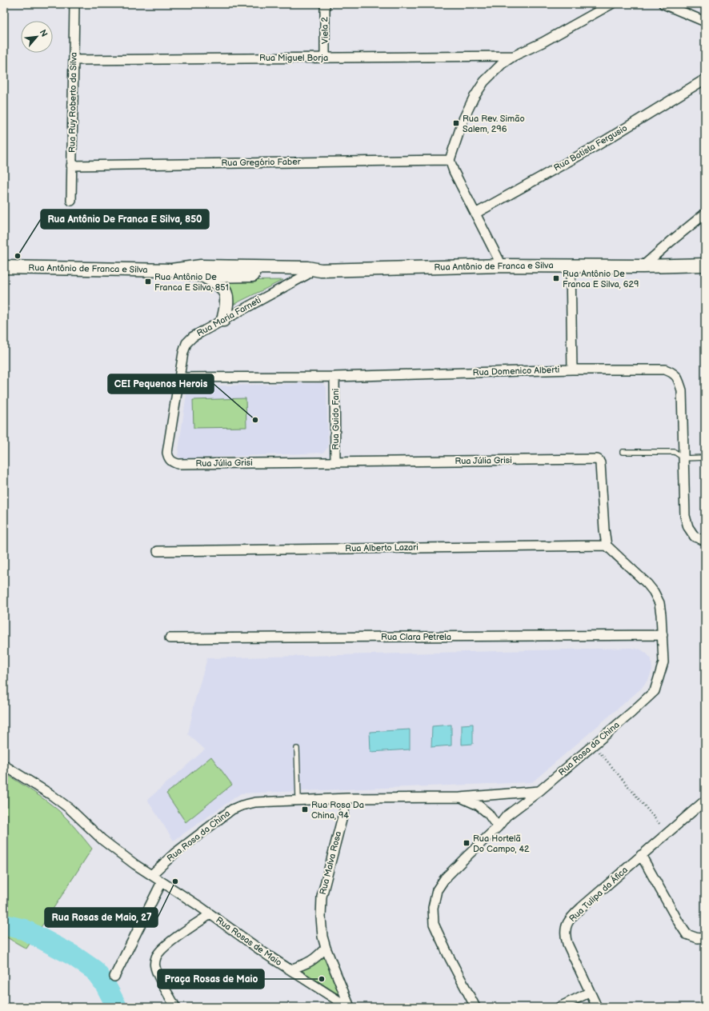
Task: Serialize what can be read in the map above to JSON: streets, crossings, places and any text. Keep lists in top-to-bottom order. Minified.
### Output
{"streets":{"main road":["Rua Antônio de Franca e Silva"],"street":["Viela 2","Rua Miguel Borja","Rua Ruy Roberto da Silva","Rua Batista Fergusio","Rua Gregório Faber","Rua Maria Farneti","Rua Domenico Alberti","Rua Guido Fani","Rua Júlia Grisi","Rua Alberto Lazari","Rua Clara Petrela","Rua Rosa da China","Rua Malva Rosa","Rua Tulipa da Áfica","Rua Rosas de Maio"]},"crossings":[["Viela 2","Rua Miguel Borja"],["Rua Miguel Borja","Rua Ruy Roberto da Silva"],["Rua Ruy Roberto da Silva","Rua Gregório Faber"],["Rua Antônio de Franca e Silva","Rua Maria Farneti"],["Rua Maria Farneti","Rua Domenico Alberti"],["Rua Maria Farneti","Rua Júlia Grisi"],["Rua Domenico Alberti","Rua Guido Fani"],["Rua Guido Fani","Rua Júlia Grisi"],["Rua Júlia Grisi","Rua Alberto Lazari"],["Rua Clara Petrela","Rua Rosa da China"],["Rua Rosa da China","Rua Malva Rosa"],["Rua Rosa da China","Rua Rosas de Maio"],["Rua Malva Rosa","Rua Rosas de Maio"]],"places":{"transit":["Rua Rev. Simão Salem, 296","Rua Antônio De Franca E Silva, 629","Rua Antônio De Franca E Silva, 851","Rua Rosa Da China, 94","Rua Hortelã Do Campo, 42"],"other":["Rua Antônio De Franca E Silva, 850","CEI Pequenos Herois","Rua Rosas de Maio, 27","Praça Rosas de Maio"]},"north":"top right"}
